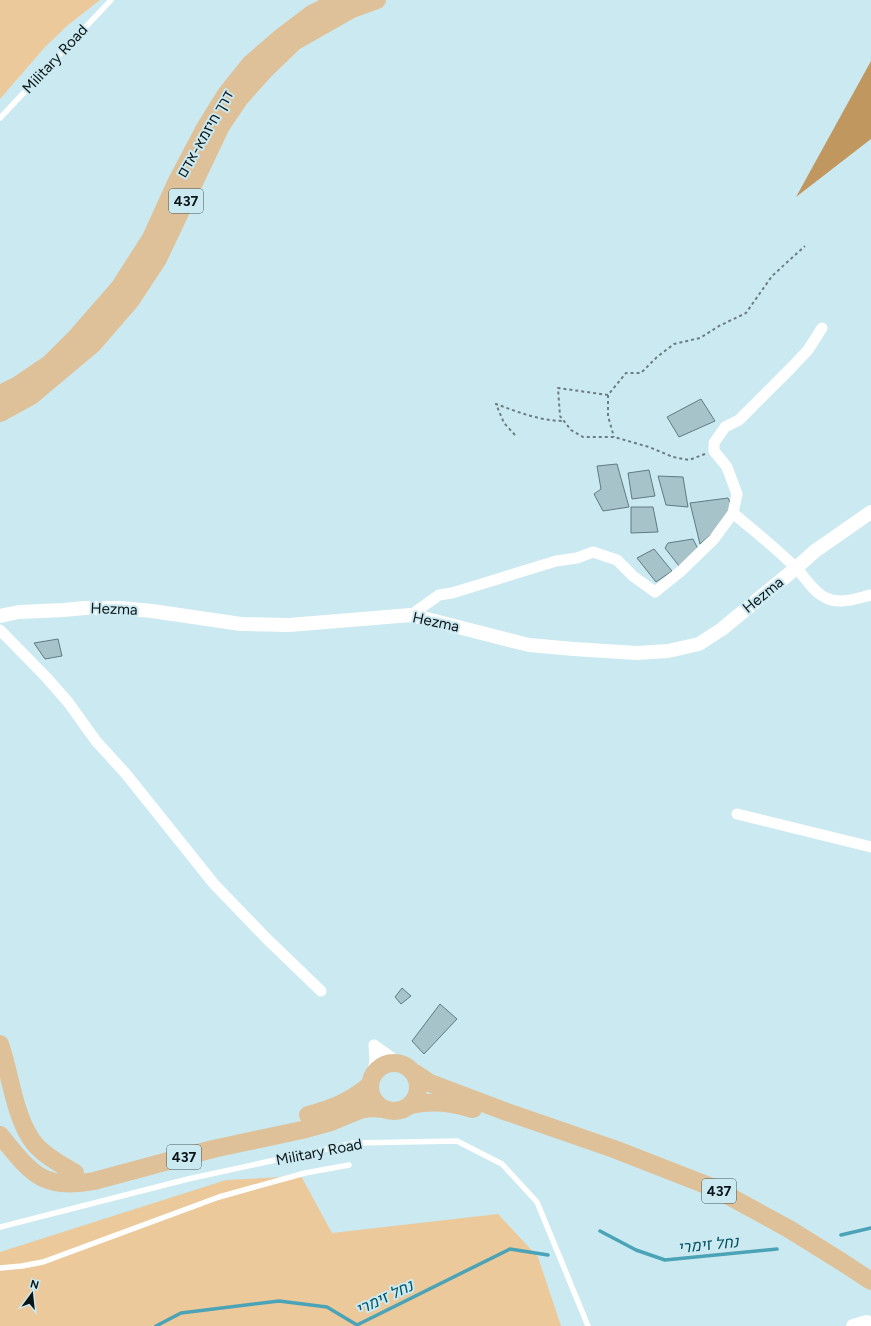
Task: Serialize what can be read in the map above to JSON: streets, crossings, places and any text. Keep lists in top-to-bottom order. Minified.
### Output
{"streets":{"main road":["דרך חיזמא-אדם","437"],"street":["Hezma"],"lane":["Military Road"]},"water":["נחל זימרי"],"north":"top"}
